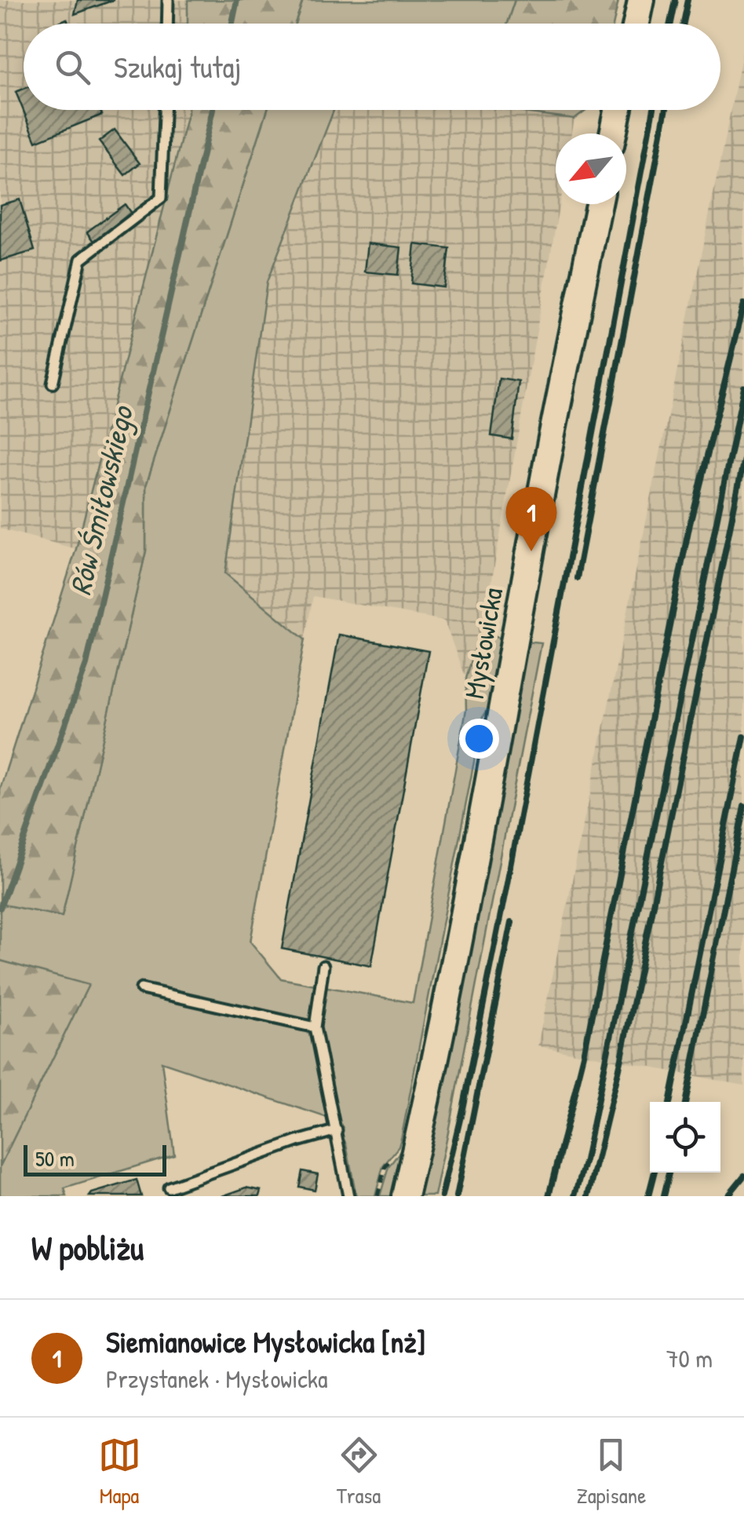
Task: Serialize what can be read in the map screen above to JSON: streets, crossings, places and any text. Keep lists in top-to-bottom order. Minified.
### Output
{"streets":{"street":["Mysłowicka"]},"water":["Rów Śmiłowskiego"],"scale_bar":"50 m","north":"bottom left","page":{"search":"Szukaj tutaj","pins":"1","scale":"50 m","heading":"W pobliżu","list":[{"mark":"1","name":"Siemianowice Mysłowicka [nż]","note":"Przystanek · Mysłowicka","value":"70 m"}],"nav":["Mapa","Trasa","Zapisane"]}}
